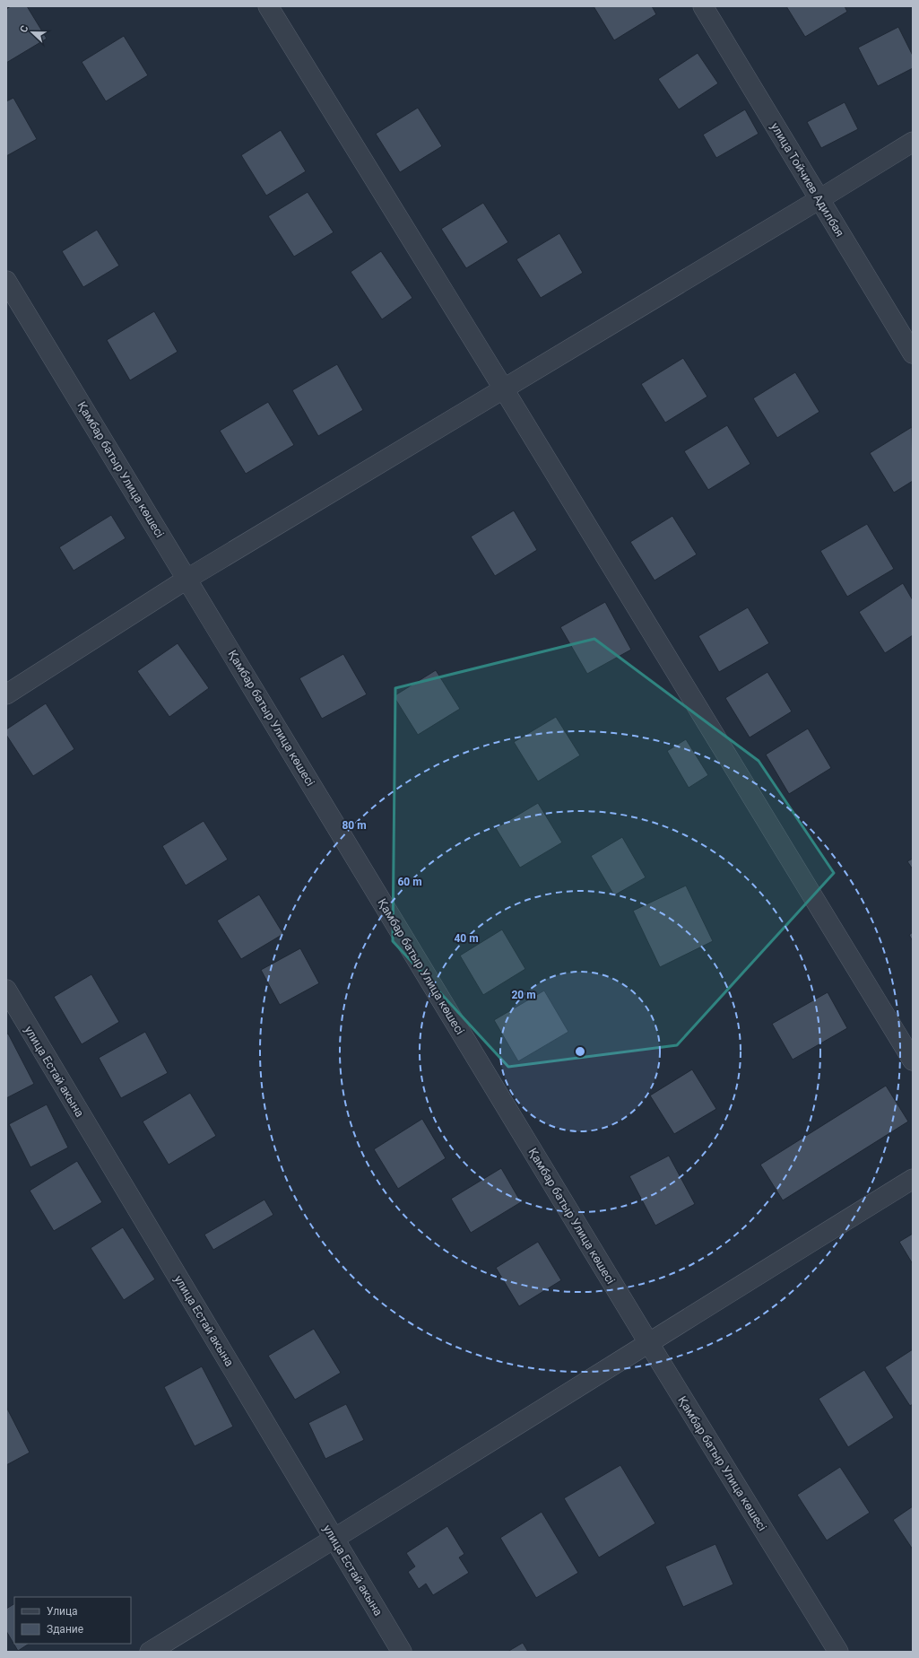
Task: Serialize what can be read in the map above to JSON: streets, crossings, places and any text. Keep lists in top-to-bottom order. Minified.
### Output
{"streets":{"street":["улица Тойчиев Адилбая","Қамбар батыр Улица көшесі","улица Естай акына"]},"legend":["Улица","Здание"],"north":"left","rings":["80 m","60 m","40 m","20 m"]}
